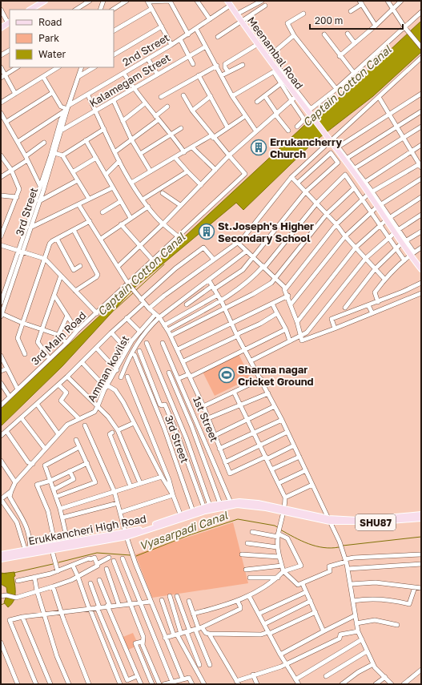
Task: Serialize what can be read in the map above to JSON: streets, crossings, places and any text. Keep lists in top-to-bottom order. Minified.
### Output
{"streets":{"main road":["Meenambal Road","SHU87","Erukkancheri High Road"],"street":["2nd Street","Kalamegam Street","3rd Street","3rd Main Road","Amman kovilst","1st Street"]},"crossings":[["2nd Street","Meenambal Road"],["2nd Street","3rd Street"],["Kalamegam Street","3rd Street"],["3rd Street","Erukkancheri High Road"],["1st Street","Erukkancheri High Road"],["SHU87","Erukkancheri High Road"]],"water":["Captain Cotton Canal","Vyasarpadi Canal"],"places":{"building":["Errukancherry Church","St.Joseph's Higher Secondary School"],"sports":["Sharma nagar Cricket Ground"]},"legend":["Road","Park","Water"],"scale_bar":"200 m"}
